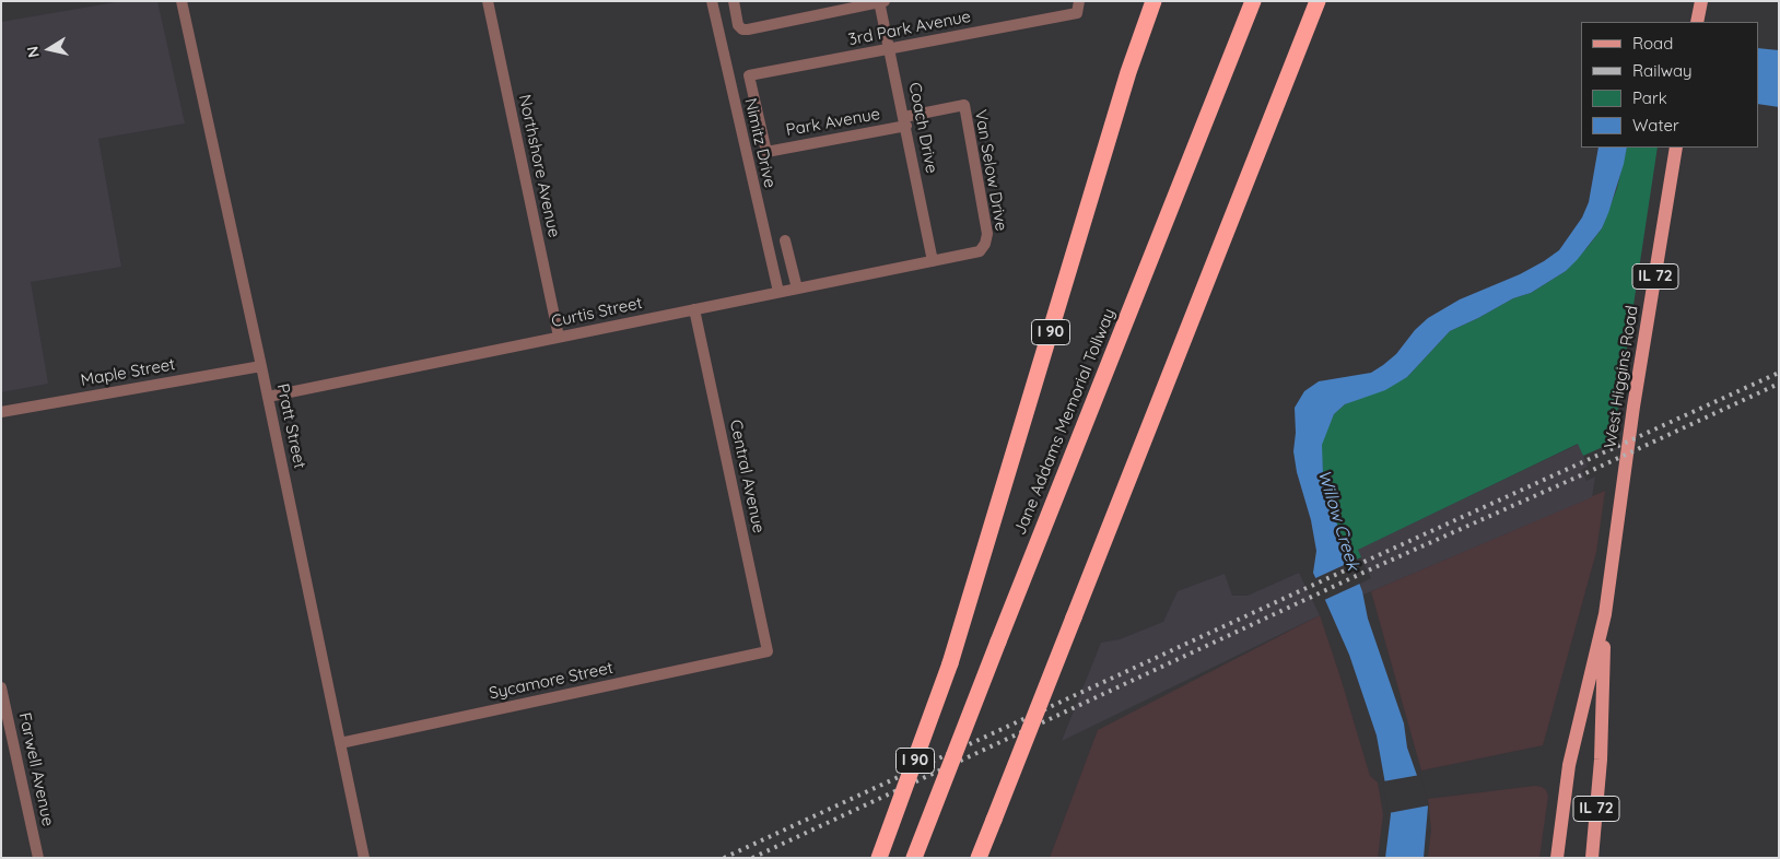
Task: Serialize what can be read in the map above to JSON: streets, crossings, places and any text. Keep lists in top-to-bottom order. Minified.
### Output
{"streets":{"highway":["I 90","Jane Addams Memorial Tollway"],"main road":["IL 72","West Higgins Road"],"street":["3rd Park Avenue","Park Avenue","Coach Drive","Nimitz Drive","Northshore Avenue","Van Selow Drive","Curtis Street","Maple Street","Pratt Street","Central Avenue","Sycamore Street","Farwell Avenue"]},"crossings":[["3rd Park Avenue","Park Avenue"],["3rd Park Avenue","Coach Drive"],["Park Avenue","Coach Drive"],["Park Avenue","Van Selow Drive"],["Coach Drive","Van Selow Drive"],["Coach Drive","Curtis Street"],["Nimitz Drive","Curtis Street"],["Northshore Avenue","Curtis Street"],["Van Selow Drive","Curtis Street"],["Curtis Street","Pratt Street"],["Curtis Street","Central Avenue"],["Maple Street","Pratt Street"],["Pratt Street","Sycamore Street"],["Central Avenue","Sycamore Street"]],"water":["Willow Creek"],"legend":["Road","Railway","Park","Water"],"north":"left"}
